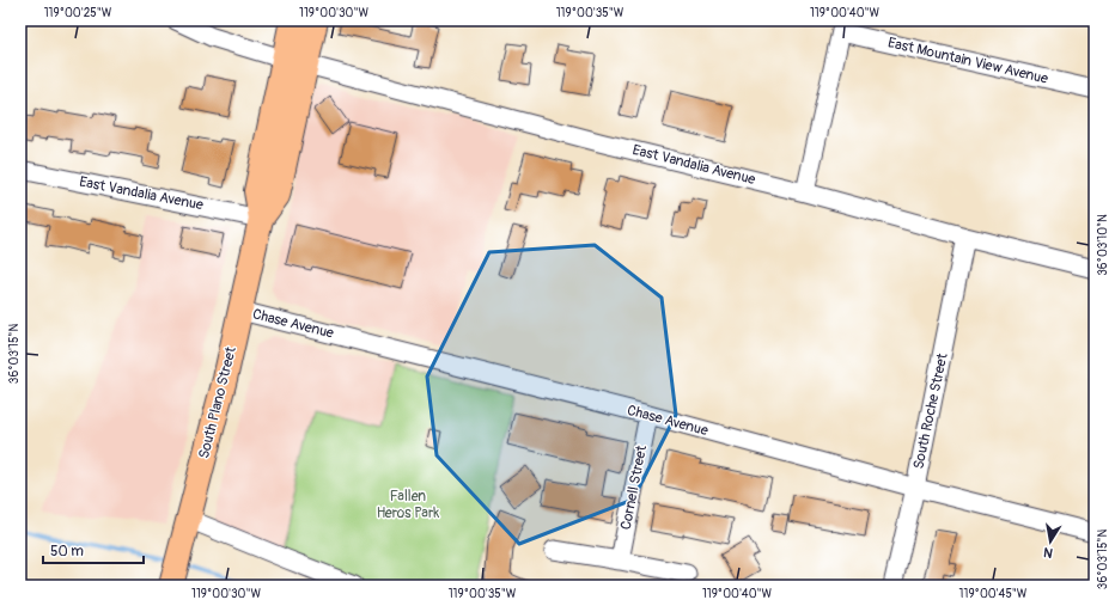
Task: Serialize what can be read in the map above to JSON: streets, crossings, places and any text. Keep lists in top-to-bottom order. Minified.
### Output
{"streets":{"main road":["South Plano Street"],"street":["East Mountain View Avenue","East Vandalia Avenue","Chase Avenue","South Roche Street","Cornell Street"]},"crossings":[["East Vandalia Avenue","South Plano Street"],["East Vandalia Avenue","South Roche Street"],["Chase Avenue","South Plano Street"],["Chase Avenue","South Roche Street"],["Chase Avenue","Cornell Street"]],"parks":["Fallen Heros Park"],"scale_bar":"50 m","north":"bottom","coordinates":["119°00'25\"W","119°00'30\"W","119°00'35\"W","119°00'40\"W","36°03'10\"N","36°03'15\"N","119°00'45\"W"]}
